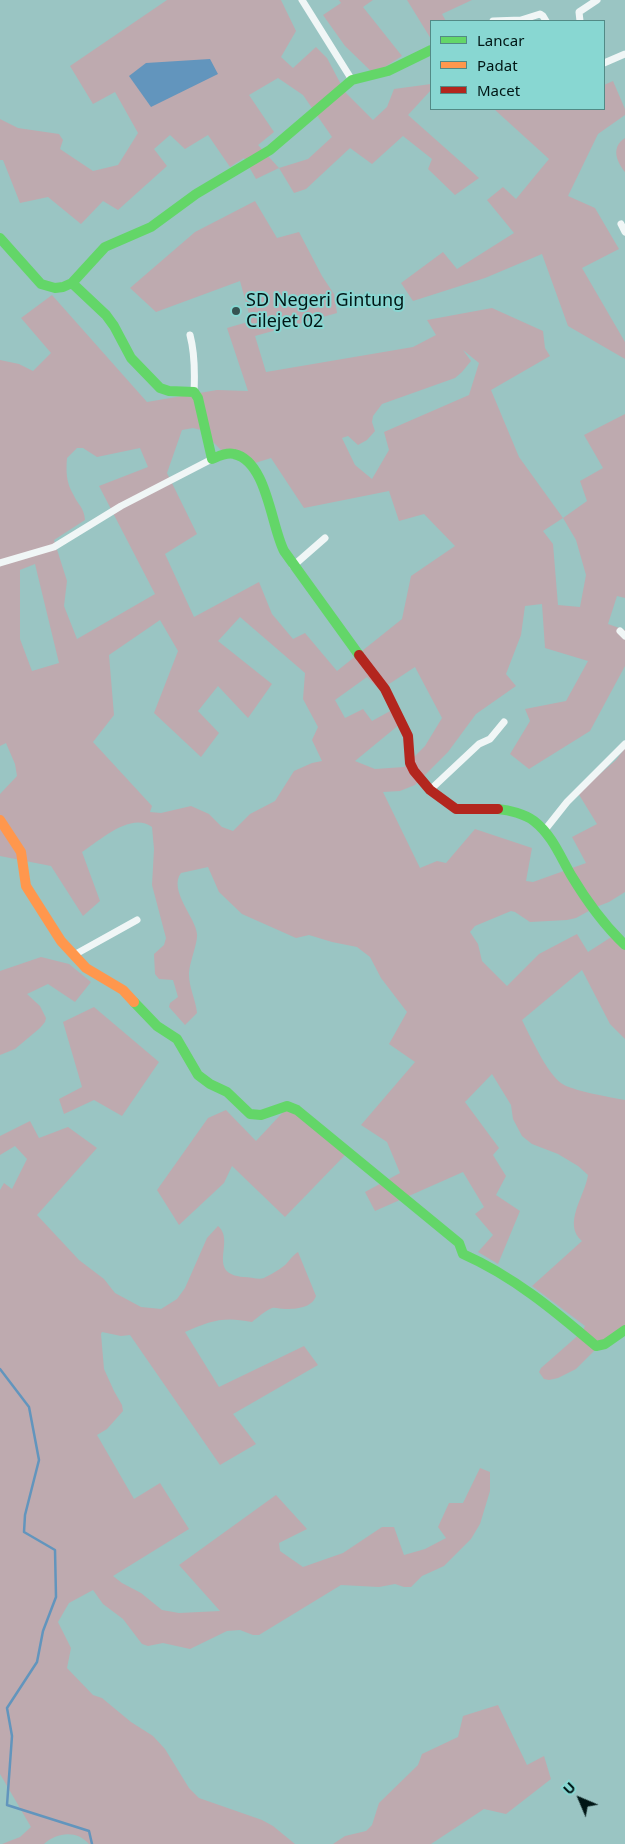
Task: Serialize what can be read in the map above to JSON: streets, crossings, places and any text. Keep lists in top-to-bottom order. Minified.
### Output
{"places":["SD Negeri Gintung Cilejet 02"],"legend":["Lancar","Padat","Macet"],"north":"top left"}
